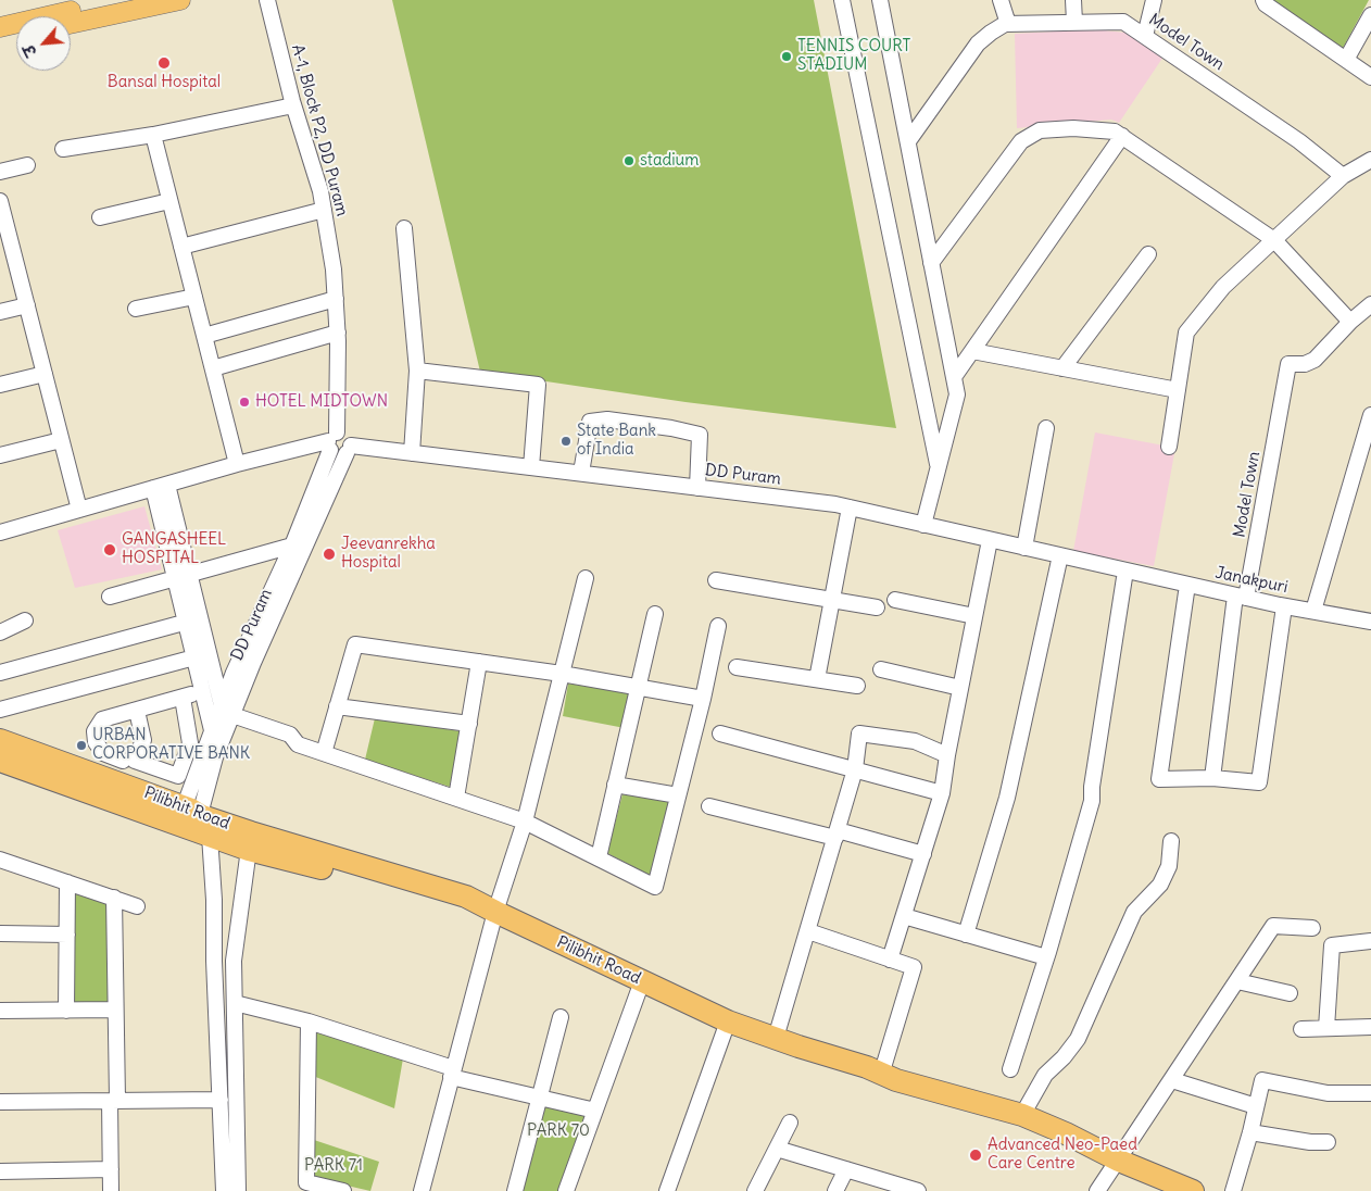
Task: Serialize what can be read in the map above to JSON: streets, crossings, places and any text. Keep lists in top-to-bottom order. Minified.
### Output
{"streets":{"highway":["Pilibhit Road"],"street":["Model Town","A-1, Block P2, DD Puram","DD Puram","Janakpuri"]},"crossings":[["Model Town","Janakpuri"],["A-1, Block P2, DD Puram","DD Puram"],["DD Puram","Janakpuri"],["DD Puram","Pilibhit Road"]],"parks":["PARK 70","PARK 71"],"places":["TENNIS COURT STADIUM","Bansal Hospital","stadium","HOTEL MIDTOWN","State Bank of India","GANGASHEEL HOSPITAL","Jeevanrekha Hospital","URBAN CORPORATIVE BANK","Advanced Neo-Paed Care Centre"],"north":"bottom left"}
